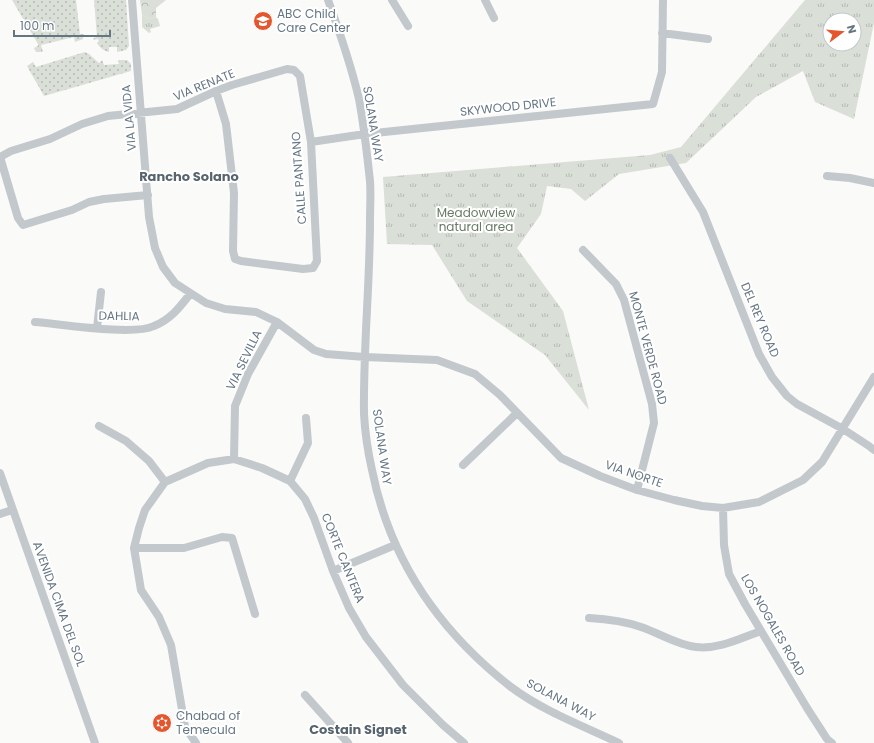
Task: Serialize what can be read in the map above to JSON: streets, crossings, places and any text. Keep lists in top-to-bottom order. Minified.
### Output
{"streets":{"street":["VIA RENATE","SKYWOOD DRIVE","VIA LA VIDA","SOLANA WAY","CALLE PANTANO","DAHLIA","DEL REY ROAD","MONTE VERDE ROAD","VIA SEVILLA","VIA NORTE","CORTE CANTERA","AVENIDA CIMA DEL SOL","LOS NOGALES ROAD"]},"crossings":[["VIA RENATE","VIA LA VIDA"],["VIA RENATE","CALLE PANTANO"],["SKYWOOD DRIVE","SOLANA WAY"],["SKYWOOD DRIVE","CALLE PANTANO"],["VIA LA VIDA","SOLANA WAY"],["VIA LA VIDA","DAHLIA"],["VIA LA VIDA","VIA SEVILLA"],["VIA LA VIDA","VIA NORTE"],["SOLANA WAY","VIA NORTE"],["DEL REY ROAD","VIA NORTE"],["MONTE VERDE ROAD","VIA NORTE"],["VIA SEVILLA","CORTE CANTERA"],["VIA NORTE","LOS NOGALES ROAD"]],"districts":["Rancho Solano","Costain Signet"],"parks":["Meadowview natural area"],"places":{"school or university":["ABC Child Care Center"],"synagogue":["Chabad of Temecula"]},"scale_bar":"100 m","north":"right"}
